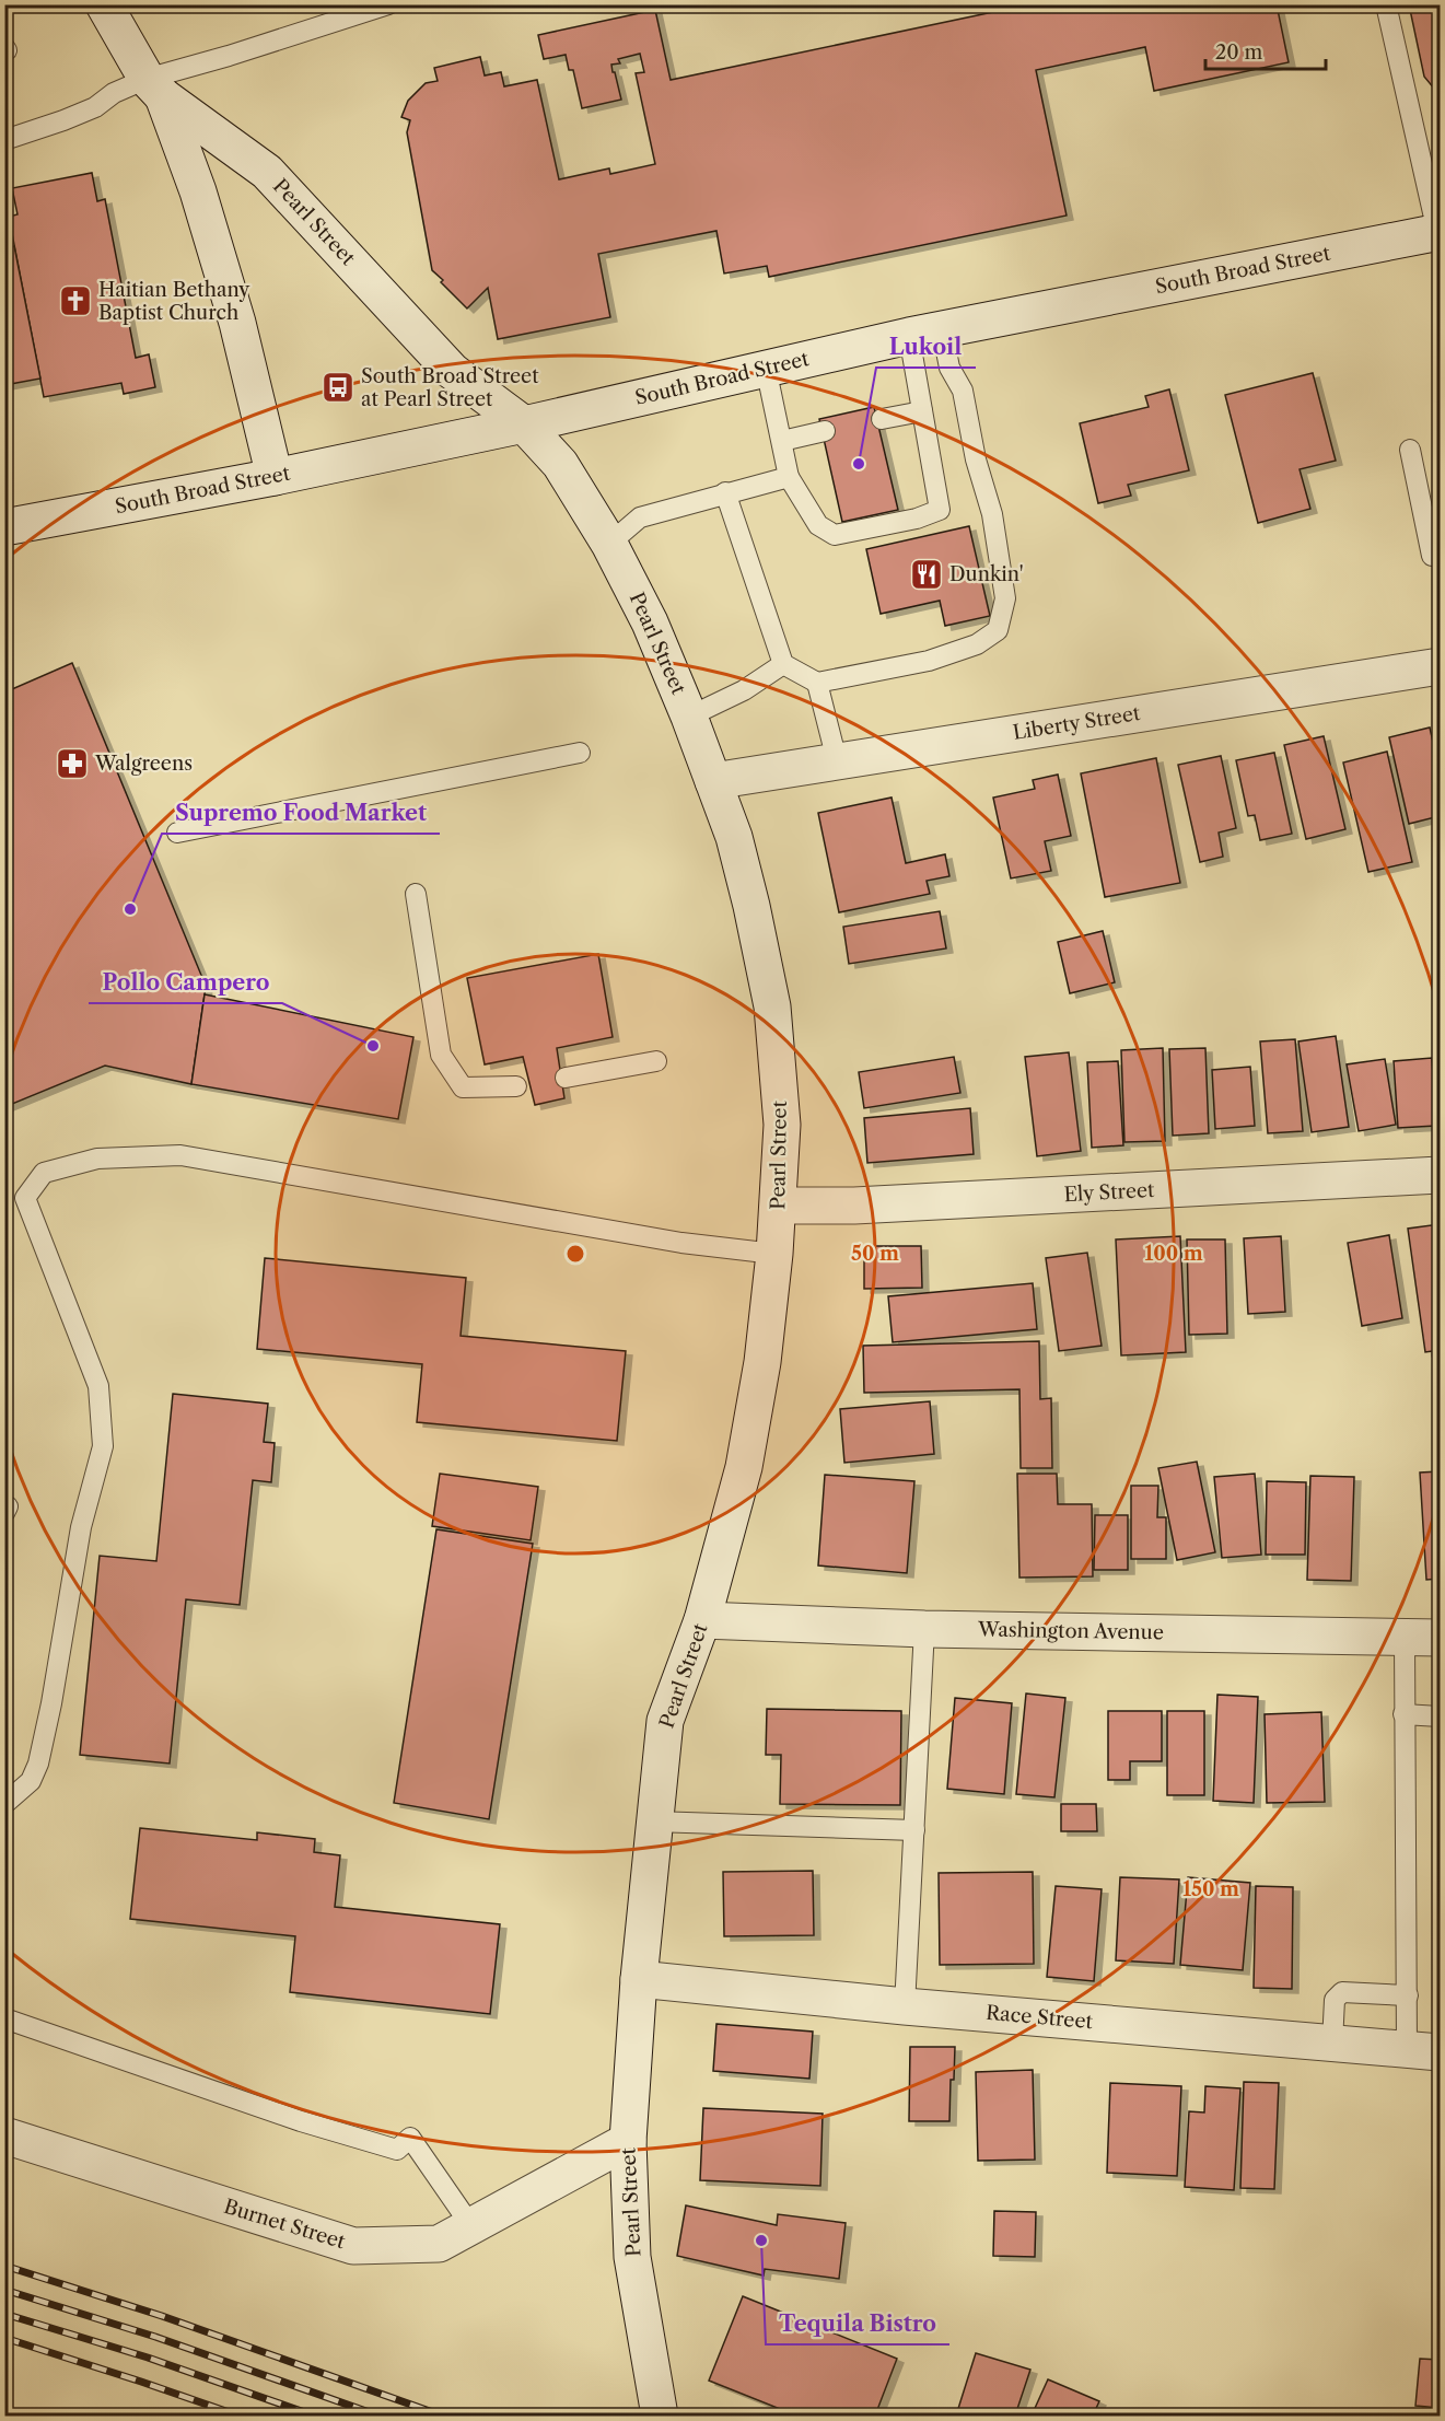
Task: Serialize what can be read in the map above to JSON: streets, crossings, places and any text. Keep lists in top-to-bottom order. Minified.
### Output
{"streets":{"street":["Pearl Street","South Broad Street","Liberty Street","Ely Street","Washington Avenue","Race Street","Burnet Street"]},"crossings":[["Pearl Street","South Broad Street"],["Pearl Street","Liberty Street"],["Pearl Street","Ely Street"],["Pearl Street","Washington Avenue"],["Pearl Street","Race Street"],["Pearl Street","Burnet Street"]],"places":{"church":["Haitian Bethany Baptist Church"],"bus stop":["South Broad Street at Pearl Street"],"other":["Lukoil","Supremo Food Market","Pollo Campero","Tequila Bistro"],"restaurant":["Dunkin'"],"pharmacy":["Walgreens"]},"scale_bar":"20 m","rings":["50 m","100 m","150 m"]}
